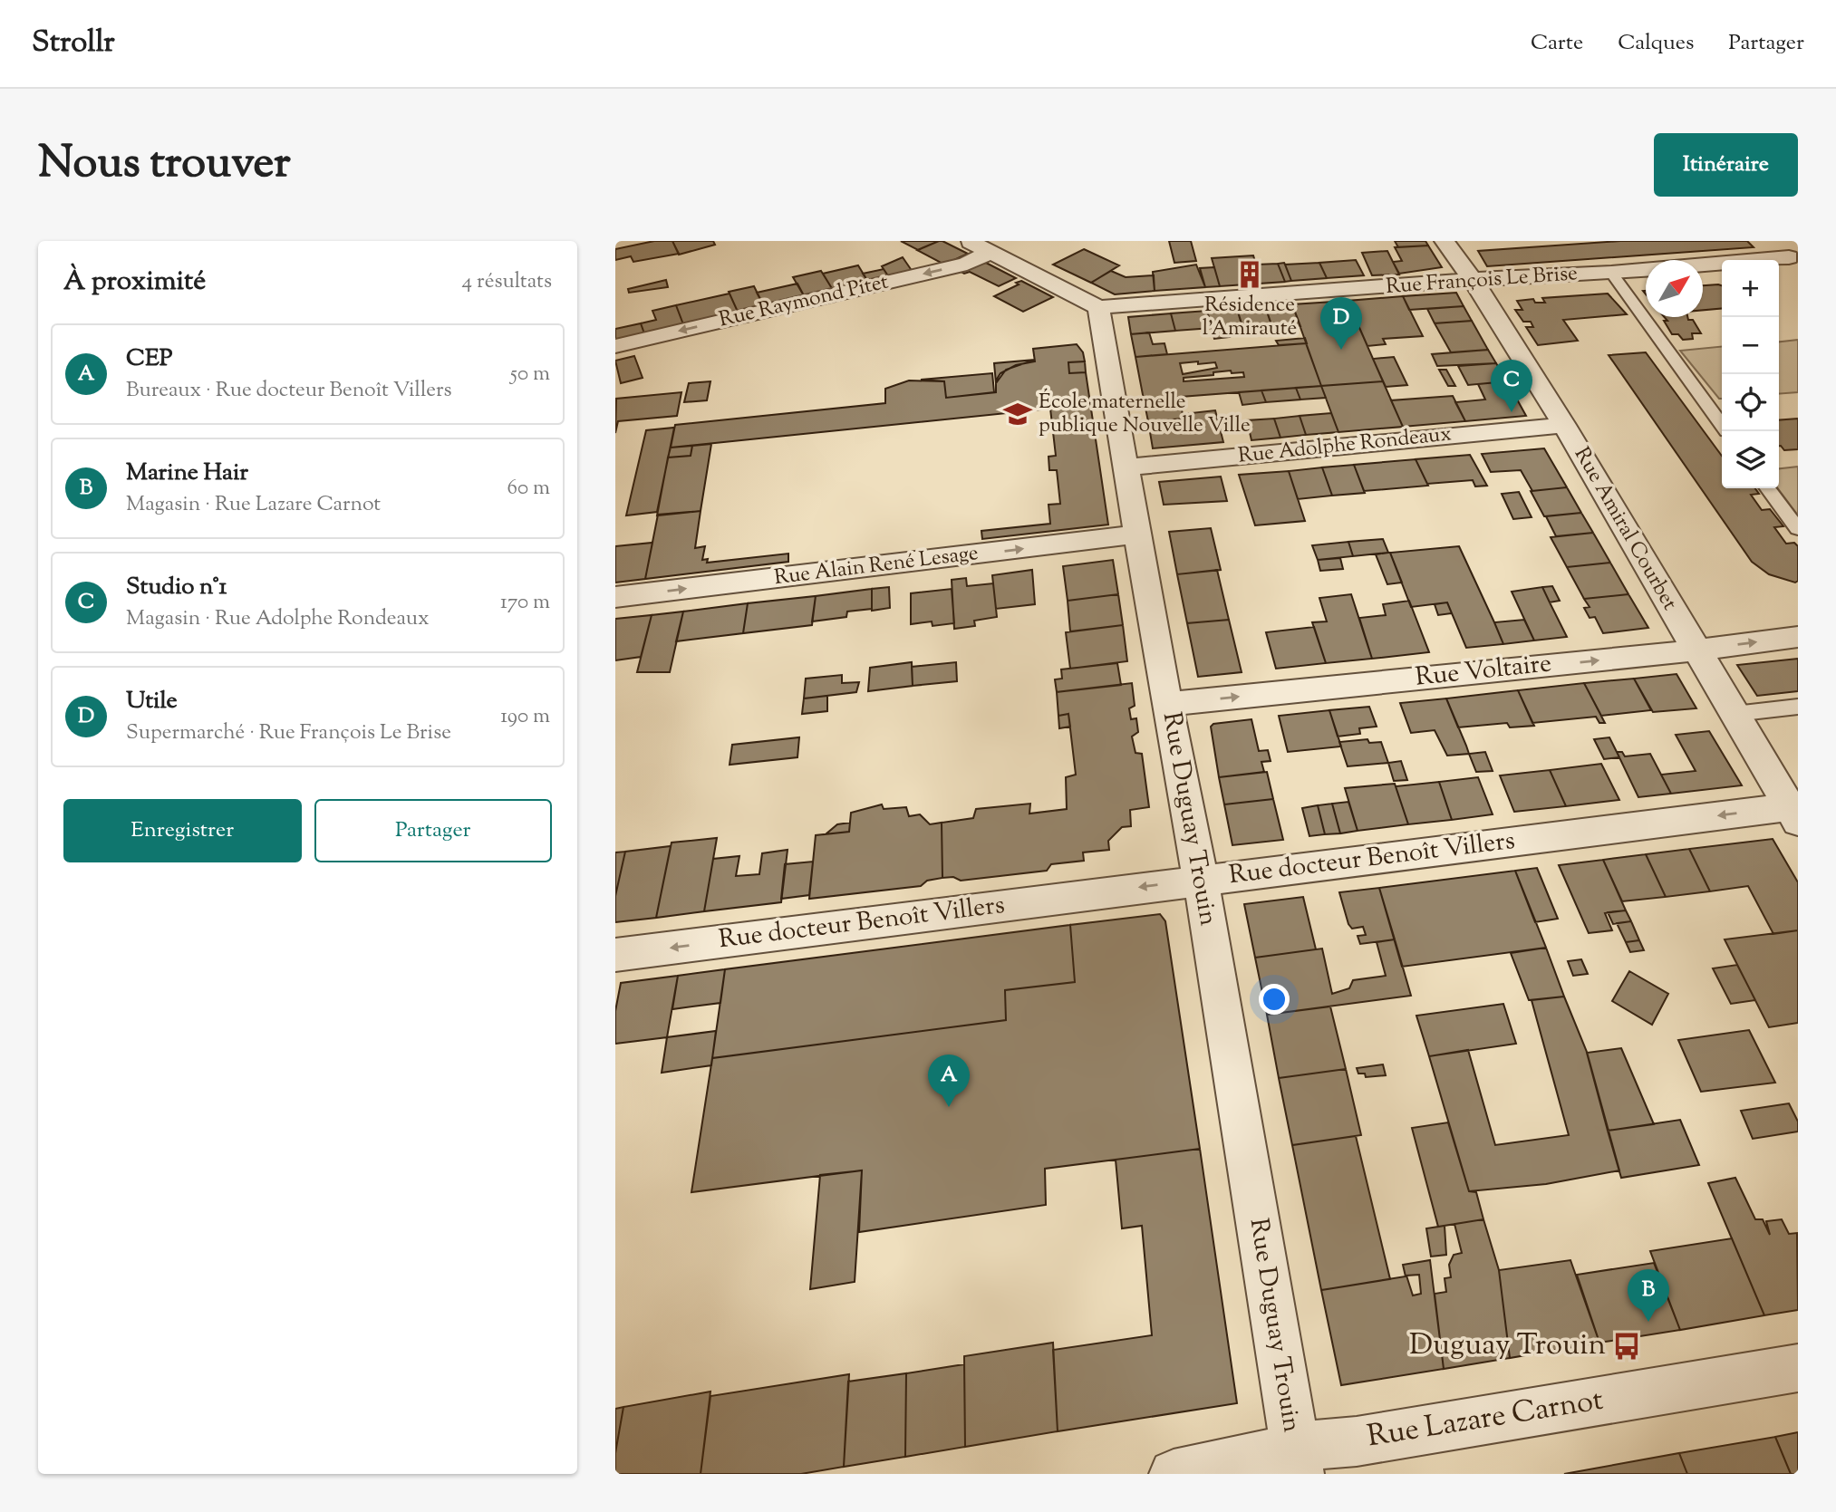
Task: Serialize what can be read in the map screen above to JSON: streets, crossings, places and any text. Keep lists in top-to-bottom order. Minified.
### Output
{"streets":{"street":["Rue François Le Brise","Rue Raymond Pitet","Rue Adolphe Rondeaux","Rue Amiral Courbet","Rue Alain René Lesage","Rue Voltaire","Rue Duguay Trouin","Rue docteur Benoît Villers","Rue Lazare Carnot"]},"crossings":[["Rue François Le Brise","Rue Amiral Courbet"],["Rue François Le Brise","Rue Duguay Trouin"],["Rue Adolphe Rondeaux","Rue Amiral Courbet"],["Rue Adolphe Rondeaux","Rue Duguay Trouin"],["Rue Amiral Courbet","Rue Voltaire"],["Rue Amiral Courbet","Rue docteur Benoît Villers"],["Rue Alain René Lesage","Rue Duguay Trouin"],["Rue Voltaire","Rue Duguay Trouin"],["Rue Duguay Trouin","Rue docteur Benoît Villers"],["Rue Duguay Trouin","Rue Lazare Carnot"]],"one_way":["Rue Raymond Pitet","Rue Alain René Lesage","Rue Voltaire","Rue docteur Benoît Villers"],"places":{"building":["Résidence l'Amirauté"],"school or university":["École maternelle publique Nouvelle Ville"],"bus stop":["Duguay Trouin"]},"north":"top right","page":{"header":"Strollr","nav":["Carte","Calques","Partager"],"title":"Nous trouver","buttons":["Itinéraire",["Enregistrer","Partager"]],"heading":["À proximité","4 résultats"],"map_buttons":["+","−"],"pins":["D","C","A","B"],"list":[{"mark":"A","name":"CEP","note":"Bureaux · Rue docteur Benoît Villers","value":"50 m"},{"mark":"B","name":"Marine Hair","note":"Magasin · Rue Lazare Carnot","value":"60 m"},{"mark":"C","name":"Studio n°1","note":"Magasin · Rue Adolphe Rondeaux","value":"170 m"},{"mark":"D","name":"Utile","note":"Supermarché · Rue François Le Brise","value":"190 m"}]}}
